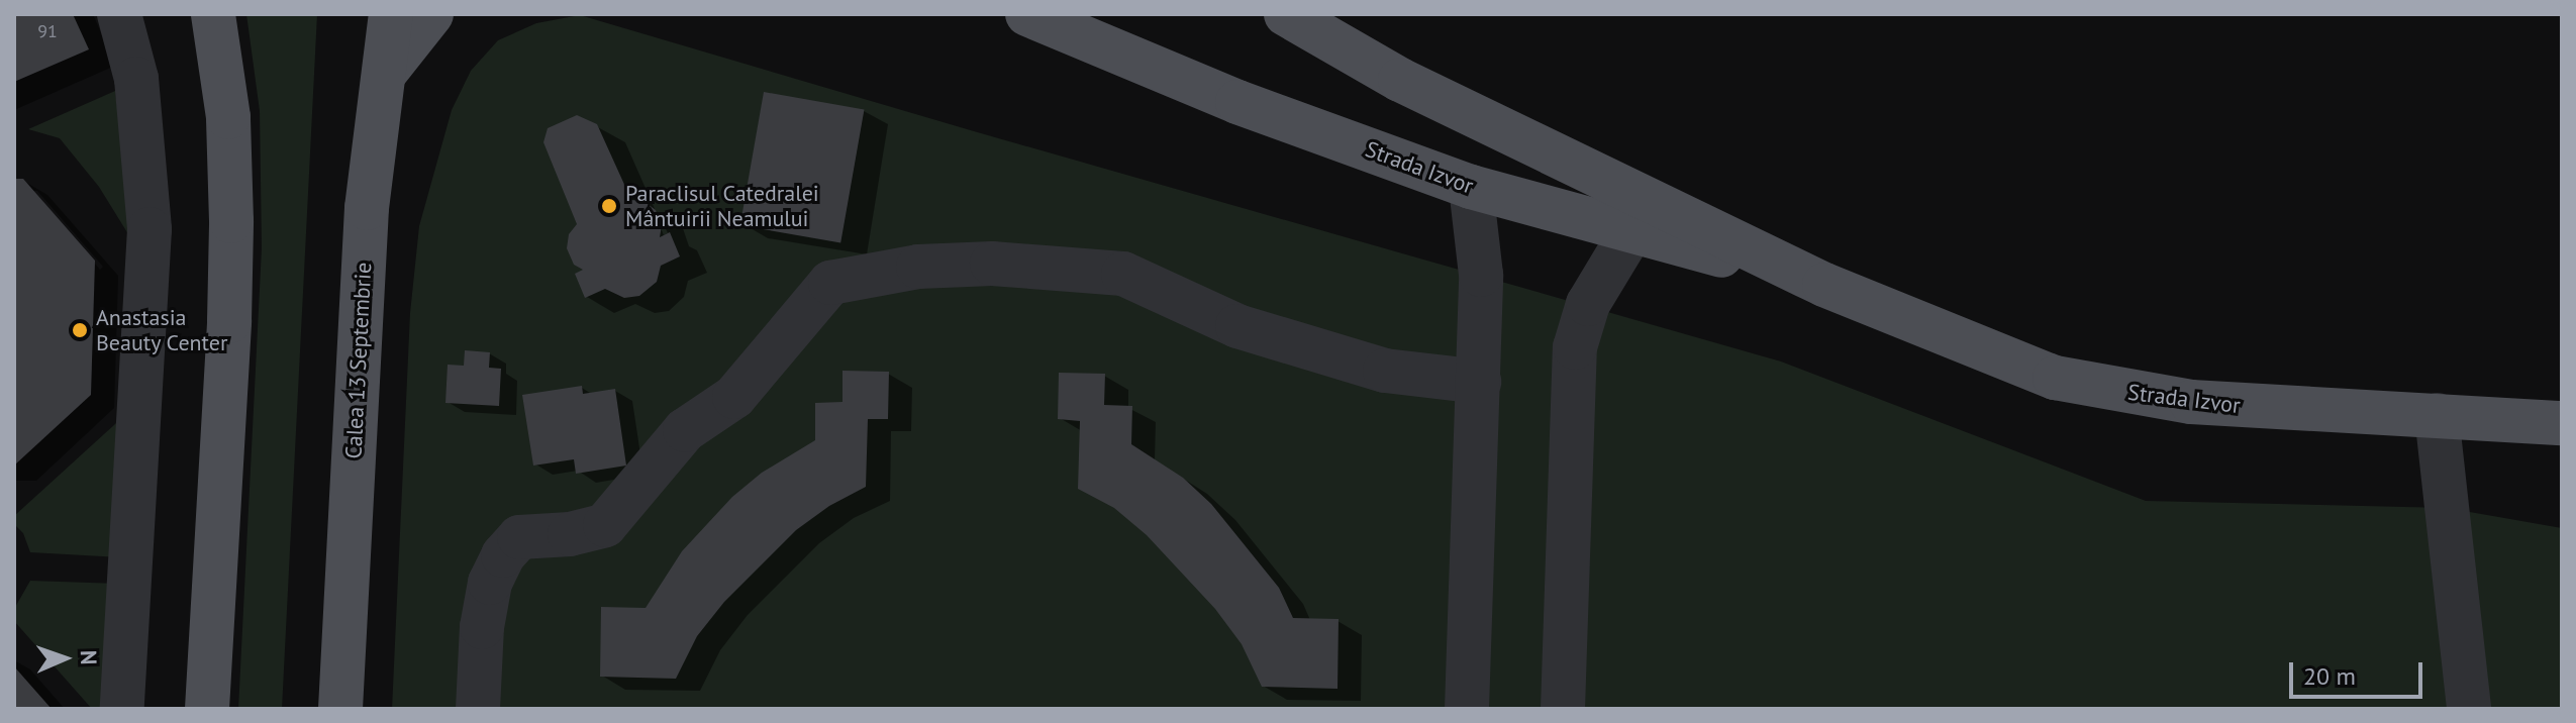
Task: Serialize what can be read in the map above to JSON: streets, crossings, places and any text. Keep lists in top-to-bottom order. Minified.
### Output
{"streets":{"main road":["Strada Izvor","Calea 13 Septembrie"]},"places":["Paraclisul Catedralei Mântuirii Neamului","Anastasia Beauty Center"],"house_numbers":["91"],"scale_bar":"20 m","north":"right"}
